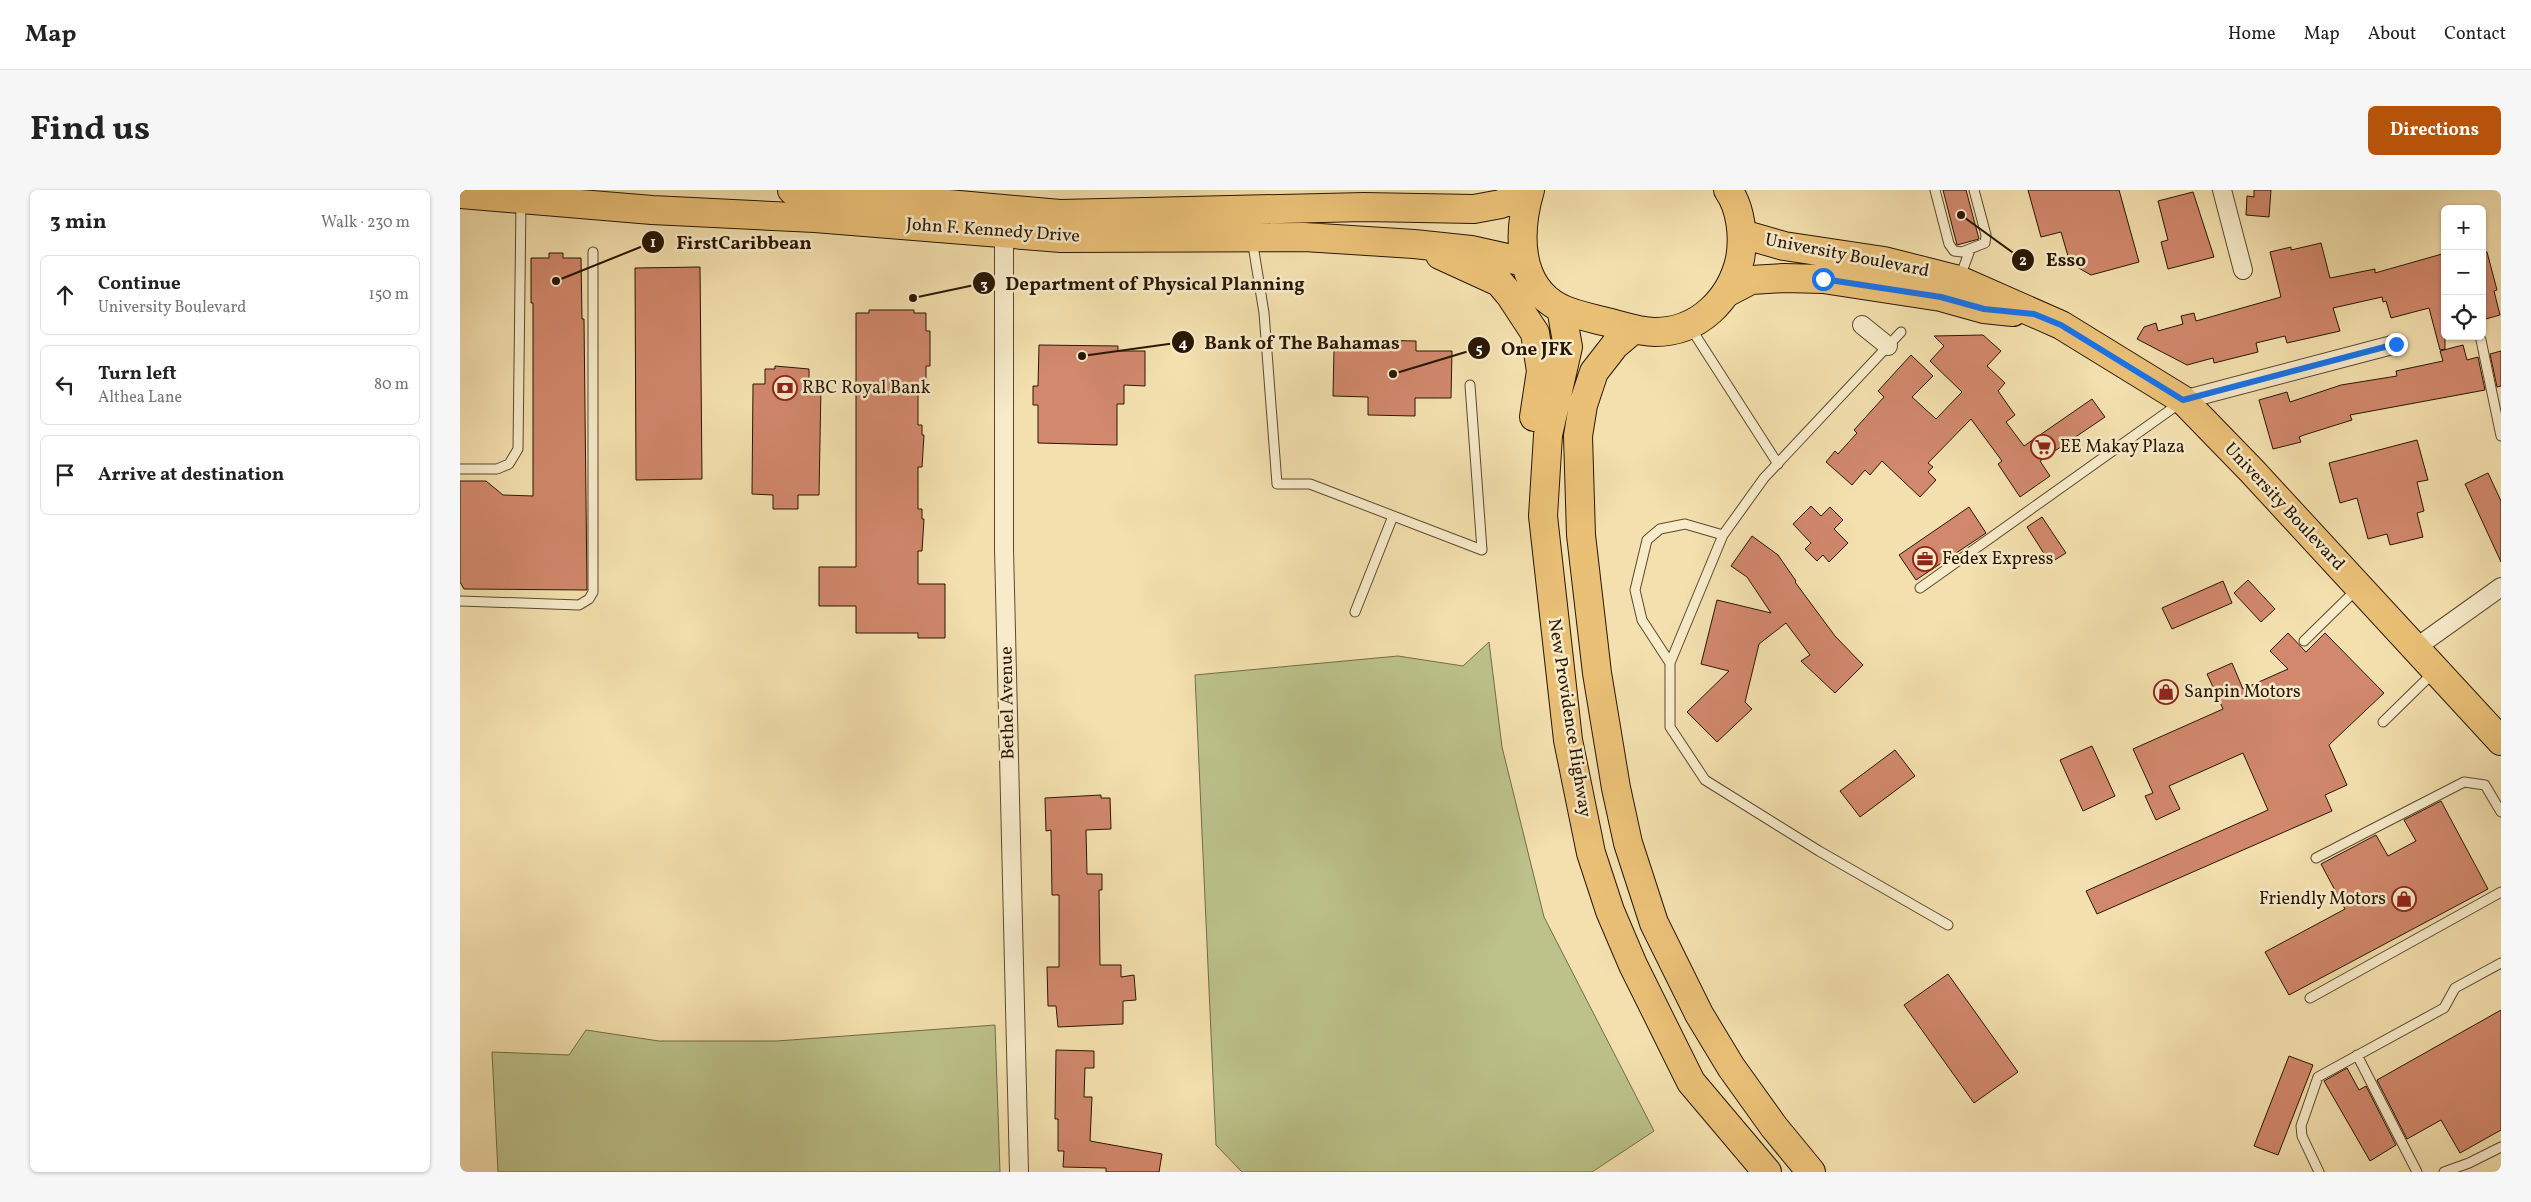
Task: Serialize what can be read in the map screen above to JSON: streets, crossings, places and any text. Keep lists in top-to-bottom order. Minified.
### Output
{"streets":{"main road":["John F. Kennedy Drive","University Boulevard","New Providence Highway"],"street":["Bethel Avenue"]},"crossings":[["John F. Kennedy Drive","Bethel Avenue"]],"places":{"other":["Esso","FirstCaribbean","Department of Physical Planning","Bank of The Bahamas","One JFK"],"bank":["RBC Royal Bank"],"supermarket":["EE Makay Plaza"],"office":["Fedex Express"],"shop":["Sanpin Motors","Friendly Motors"]},"page":{"header":"Map","nav":["Home","Map","About","Contact"],"title":"Find us","buttons":"Directions","heading":["3 min","Walk · 230 m"],"map_buttons":["+","−"],"list":[["Continue","University Boulevard","150 m"],["Turn left","Althea Lane","80 m"],"Arrive at destination"]}}
